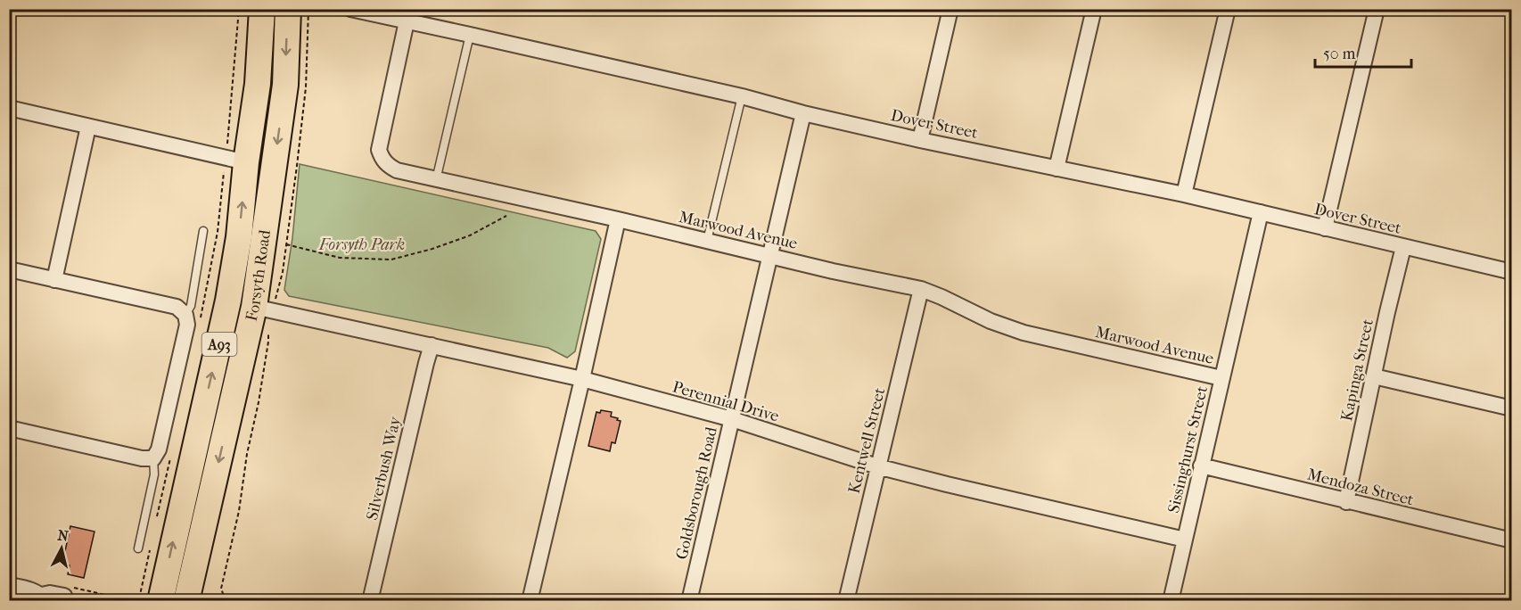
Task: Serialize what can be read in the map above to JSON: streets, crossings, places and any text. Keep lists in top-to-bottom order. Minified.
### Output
{"streets":{"highway":["Forsyth Road","A93"],"street":["Dover Street","Marwood Avenue","Kapinga Street","Perennial Drive","Kentwell Street","Sissinghurst Street","Silverbush Way","Mendoza Street","Goldsborough Road"]},"crossings":[["Dover Street","Marwood Avenue"],["Dover Street","Kapinga Street"],["Dover Street","Sissinghurst Street"],["Dover Street","Goldsborough Road"],["Marwood Avenue","Kentwell Street"],["Marwood Avenue","Sissinghurst Street"],["Marwood Avenue","Goldsborough Road"],["Forsyth Road","Perennial Drive"],["Kapinga Street","Mendoza Street"],["Perennial Drive","Kentwell Street"],["Perennial Drive","Sissinghurst Street"],["Perennial Drive","Silverbush Way"],["Perennial Drive","Goldsborough Road"],["Sissinghurst Street","Mendoza Street"]],"parks":["Forsyth Park"],"scale_bar":"50 m","north":"top"}
